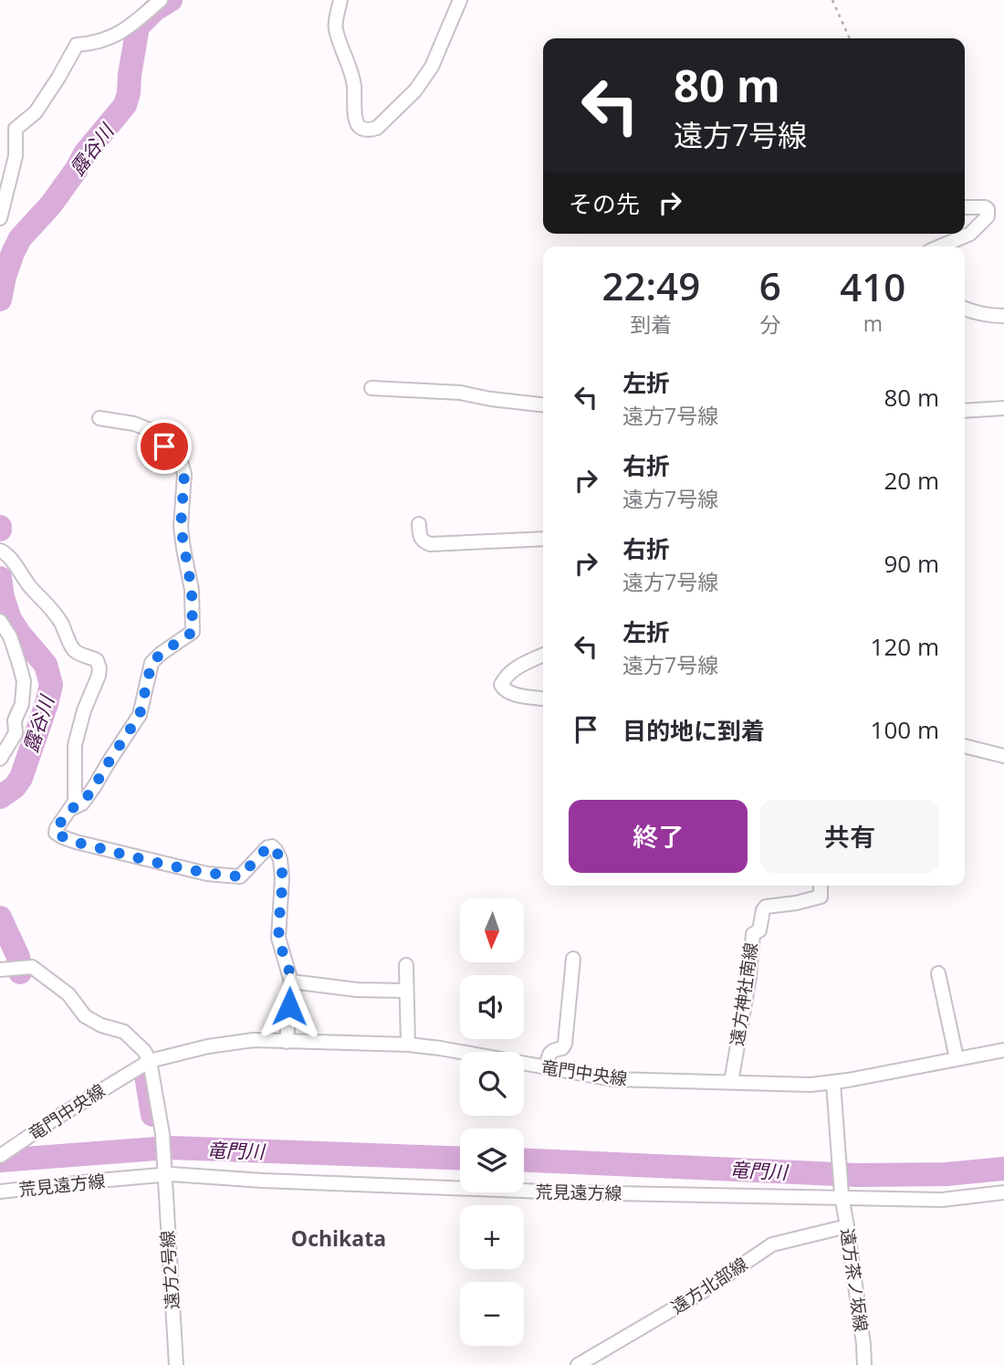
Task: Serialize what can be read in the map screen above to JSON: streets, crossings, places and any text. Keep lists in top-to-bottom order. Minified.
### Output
{"streets":{"street":["遠方神社南線","竜門中央線","荒見遠方線","遠方2号線","遠方茶ノ坂線","遠方北部線"]},"crossings":[["遠方神社南線","竜門中央線"],["竜門中央線","遠方2号線"],["竜門中央線","遠方茶ノ坂線"],["荒見遠方線","遠方2号線"],["荒見遠方線","遠方茶ノ坂線"],["遠方茶ノ坂線","遠方北部線"]],"districts":["Ochikata"],"water":["露谷川","竜門川"],"north":"bottom","page":{"turn":["80 m","遠方7号線"],"then":"その先","eta":["22:49","到着","6","分","410","m"],"list":[{"name":"左折","note":"遠方7号線","value":"80 m"},{"name":"右折","note":"遠方7号線","value":"20 m"},{"name":"右折","note":"遠方7号線","value":"90 m"},{"name":"左折","note":"遠方7号線","value":"120 m"},{"name":"目的地に到着","value":"100 m"}],"buttons":["終了","共有"],"map_buttons":["+","−"]}}
